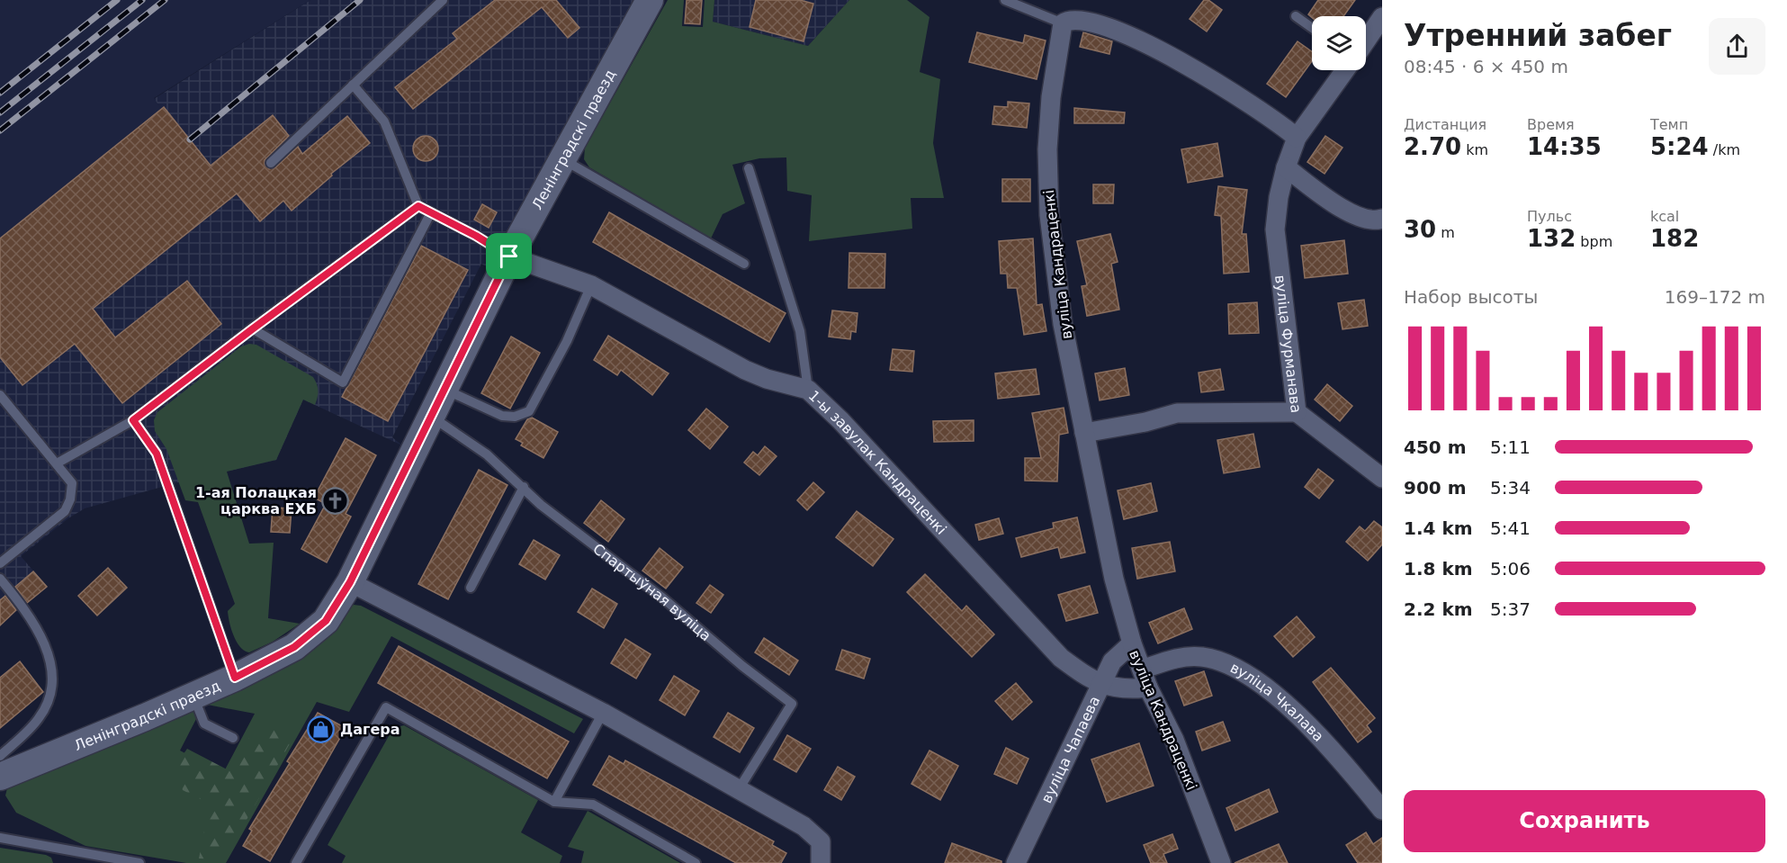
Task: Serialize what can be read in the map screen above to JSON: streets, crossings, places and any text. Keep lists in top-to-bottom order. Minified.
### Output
{"streets":{"street":["Ленінградскі праезд","вуліца Кандраценкі","вуліца Фурманава","1-ы завулак Кандраценкі","вуліца Чкалава","вуліца Чапаева"],"lane":["Спартыўная вуліца"]},"crossings":[["Ленінградскі праезд","1-ы завулак Кандраценкі"],["Ленінградскі праезд","Спартыўная вуліца"],["вуліца Кандраценкі","1-ы завулак Кандраценкі"],["вуліца Кандраценкі","вуліца Чкалава"],["вуліца Кандраценкі","вуліца Чапаева"],["1-ы завулак Кандраценкі","вуліца Чкалава"],["1-ы завулак Кандраценкі","вуліца Чапаева"]],"places":{"church":["1-ая Полацкая царква ЕХБ"],"shop":["Дагера"]},"page":{"heading":["Утренний забег","08:45 · 6 × 450 m"],"stats":[["Дистанция","2.70 km"],["Время","14:35"],["Темп","5:24 /km"],["30 m"],["Пульс","132 bpm"],["kcal","182"]],"chart":["Набор высоты","169–172 m"],"list":[{"name":"450 m","note":"5:11"},{"name":"900 m","note":"5:34"},{"name":"1.4 km","note":"5:41"},{"name":"1.8 km","note":"5:06"},{"name":"2.2 km","note":"5:37"}],"buttons":"Сохранить"}}
